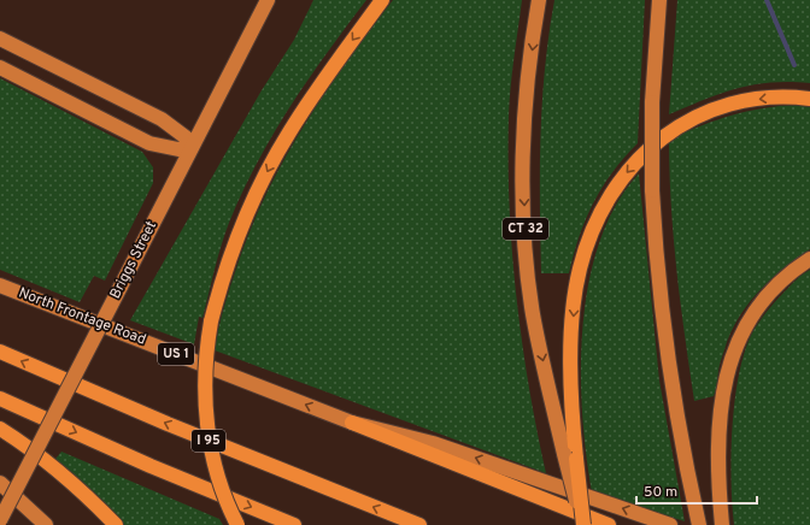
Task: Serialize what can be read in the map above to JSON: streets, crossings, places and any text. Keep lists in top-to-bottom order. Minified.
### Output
{"streets":{"highway":["US 1","I 95"],"main road":["CT 32","Briggs Street","North Frontage Road"]},"crossings":[["North Frontage Road","US 1"]],"one_way":["North Frontage Road"],"scale_bar":"50 m"}
